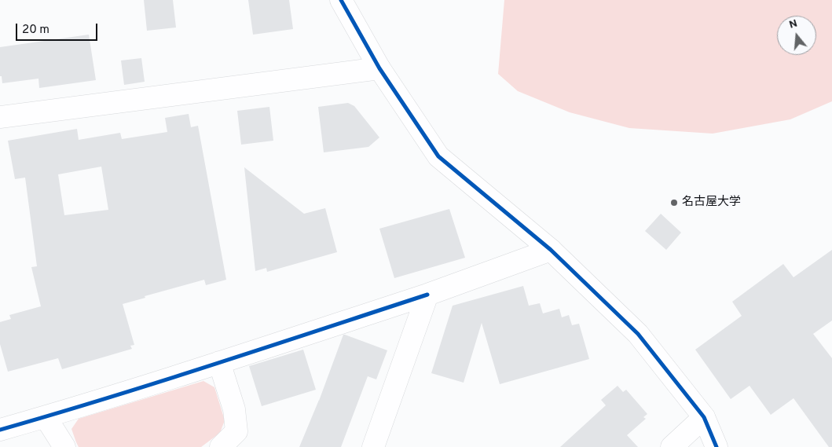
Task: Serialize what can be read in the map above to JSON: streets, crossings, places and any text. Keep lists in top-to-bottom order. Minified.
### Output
{"places":["名古屋大学"],"scale_bar":"20 m","north":"top"}
